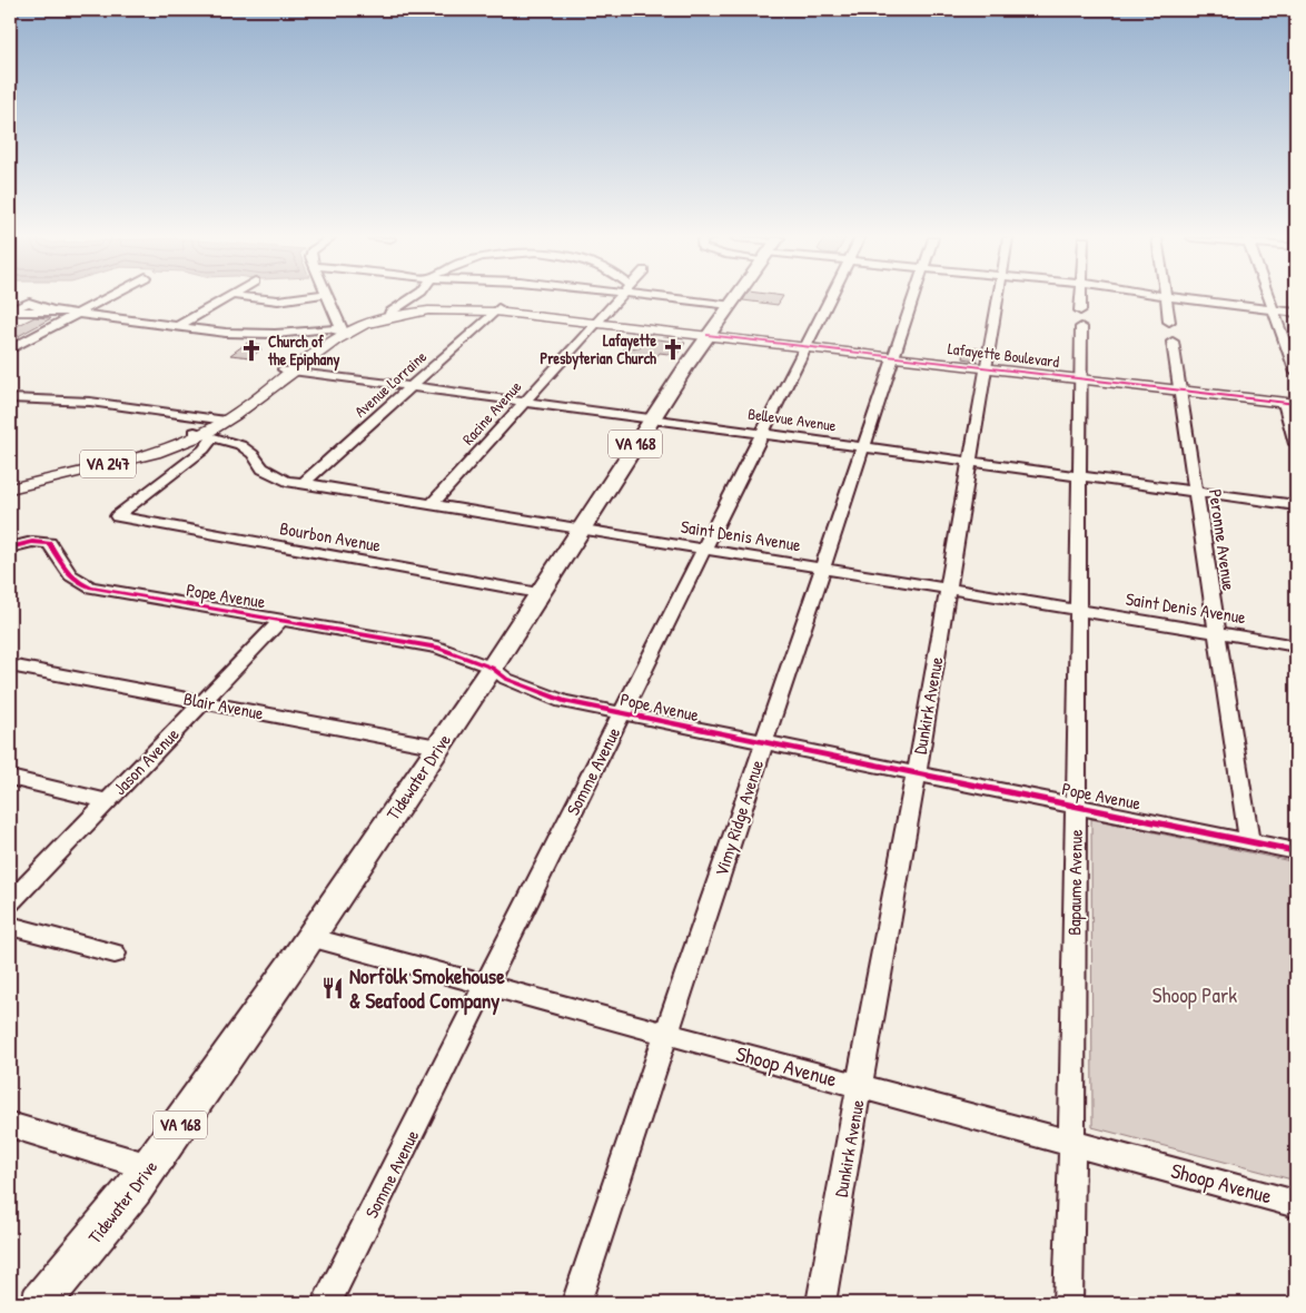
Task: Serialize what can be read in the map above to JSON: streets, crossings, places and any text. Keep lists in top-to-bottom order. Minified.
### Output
{"streets":{"highway":["VA 168","Tidewater Drive"],"main road":["Lafayette Boulevard","VA 247"],"street":["Avenue Lorraine","Racine Avenue","Bellevue Avenue","Saint Denis Avenue","Bourbon Avenue","Peronne Avenue","Pope Avenue","Blair Avenue","Dunkirk Avenue","Jason Avenue","Somme Avenue","Vimy Ridge Avenue","Bapaume Avenue","Shoop Avenue"]},"crossings":[["Lafayette Boulevard","Avenue Lorraine"],["Lafayette Boulevard","Racine Avenue"],["Lafayette Boulevard","Bellevue Avenue"],["Lafayette Boulevard","Saint Denis Avenue"],["Lafayette Boulevard","Bourbon Avenue"],["Lafayette Boulevard","Peronne Avenue"],["Lafayette Boulevard","Dunkirk Avenue"],["Lafayette Boulevard","Somme Avenue"],["Lafayette Boulevard","Tidewater Drive"],["Lafayette Boulevard","Vimy Ridge Avenue"],["Lafayette Boulevard","Bapaume Avenue"],["Avenue Lorraine","Bellevue Avenue"],["Avenue Lorraine","Saint Denis Avenue"],["Racine Avenue","Bellevue Avenue"],["Racine Avenue","Saint Denis Avenue"],["Bellevue Avenue","Peronne Avenue"],["Bellevue Avenue","Dunkirk Avenue"],["Bellevue Avenue","Somme Avenue"],["Bellevue Avenue","Tidewater Drive"],["Bellevue Avenue","Vimy Ridge Avenue"],["Bellevue Avenue","Bapaume Avenue"],["Saint Denis Avenue","Bourbon Avenue"],["Saint Denis Avenue","Peronne Avenue"],["Saint Denis Avenue","Dunkirk Avenue"],["Saint Denis Avenue","Somme Avenue"],["Saint Denis Avenue","Tidewater Drive"],["Saint Denis Avenue","Vimy Ridge Avenue"],["Saint Denis Avenue","Bapaume Avenue"],["Bourbon Avenue","Tidewater Drive"],["Peronne Avenue","Pope Avenue"],["Pope Avenue","Dunkirk Avenue"],["Pope Avenue","Jason Avenue"],["Pope Avenue","Somme Avenue"],["Pope Avenue","Tidewater Drive"],["Pope Avenue","Vimy Ridge Avenue"],["Pope Avenue","Bapaume Avenue"],["Blair Avenue","Jason Avenue"],["Blair Avenue","Tidewater Drive"],["Dunkirk Avenue","Shoop Avenue"],["Somme Avenue","Shoop Avenue"],["Tidewater Drive","Shoop Avenue"],["Vimy Ridge Avenue","Shoop Avenue"],["Bapaume Avenue","Shoop Avenue"]],"parks":["Shoop Park"],"places":{"church":["Lafayette Presbyterian Church","Church of the Epiphany"],"restaurant":["Norfolk Smokehouse & Seafood Company"]}}
